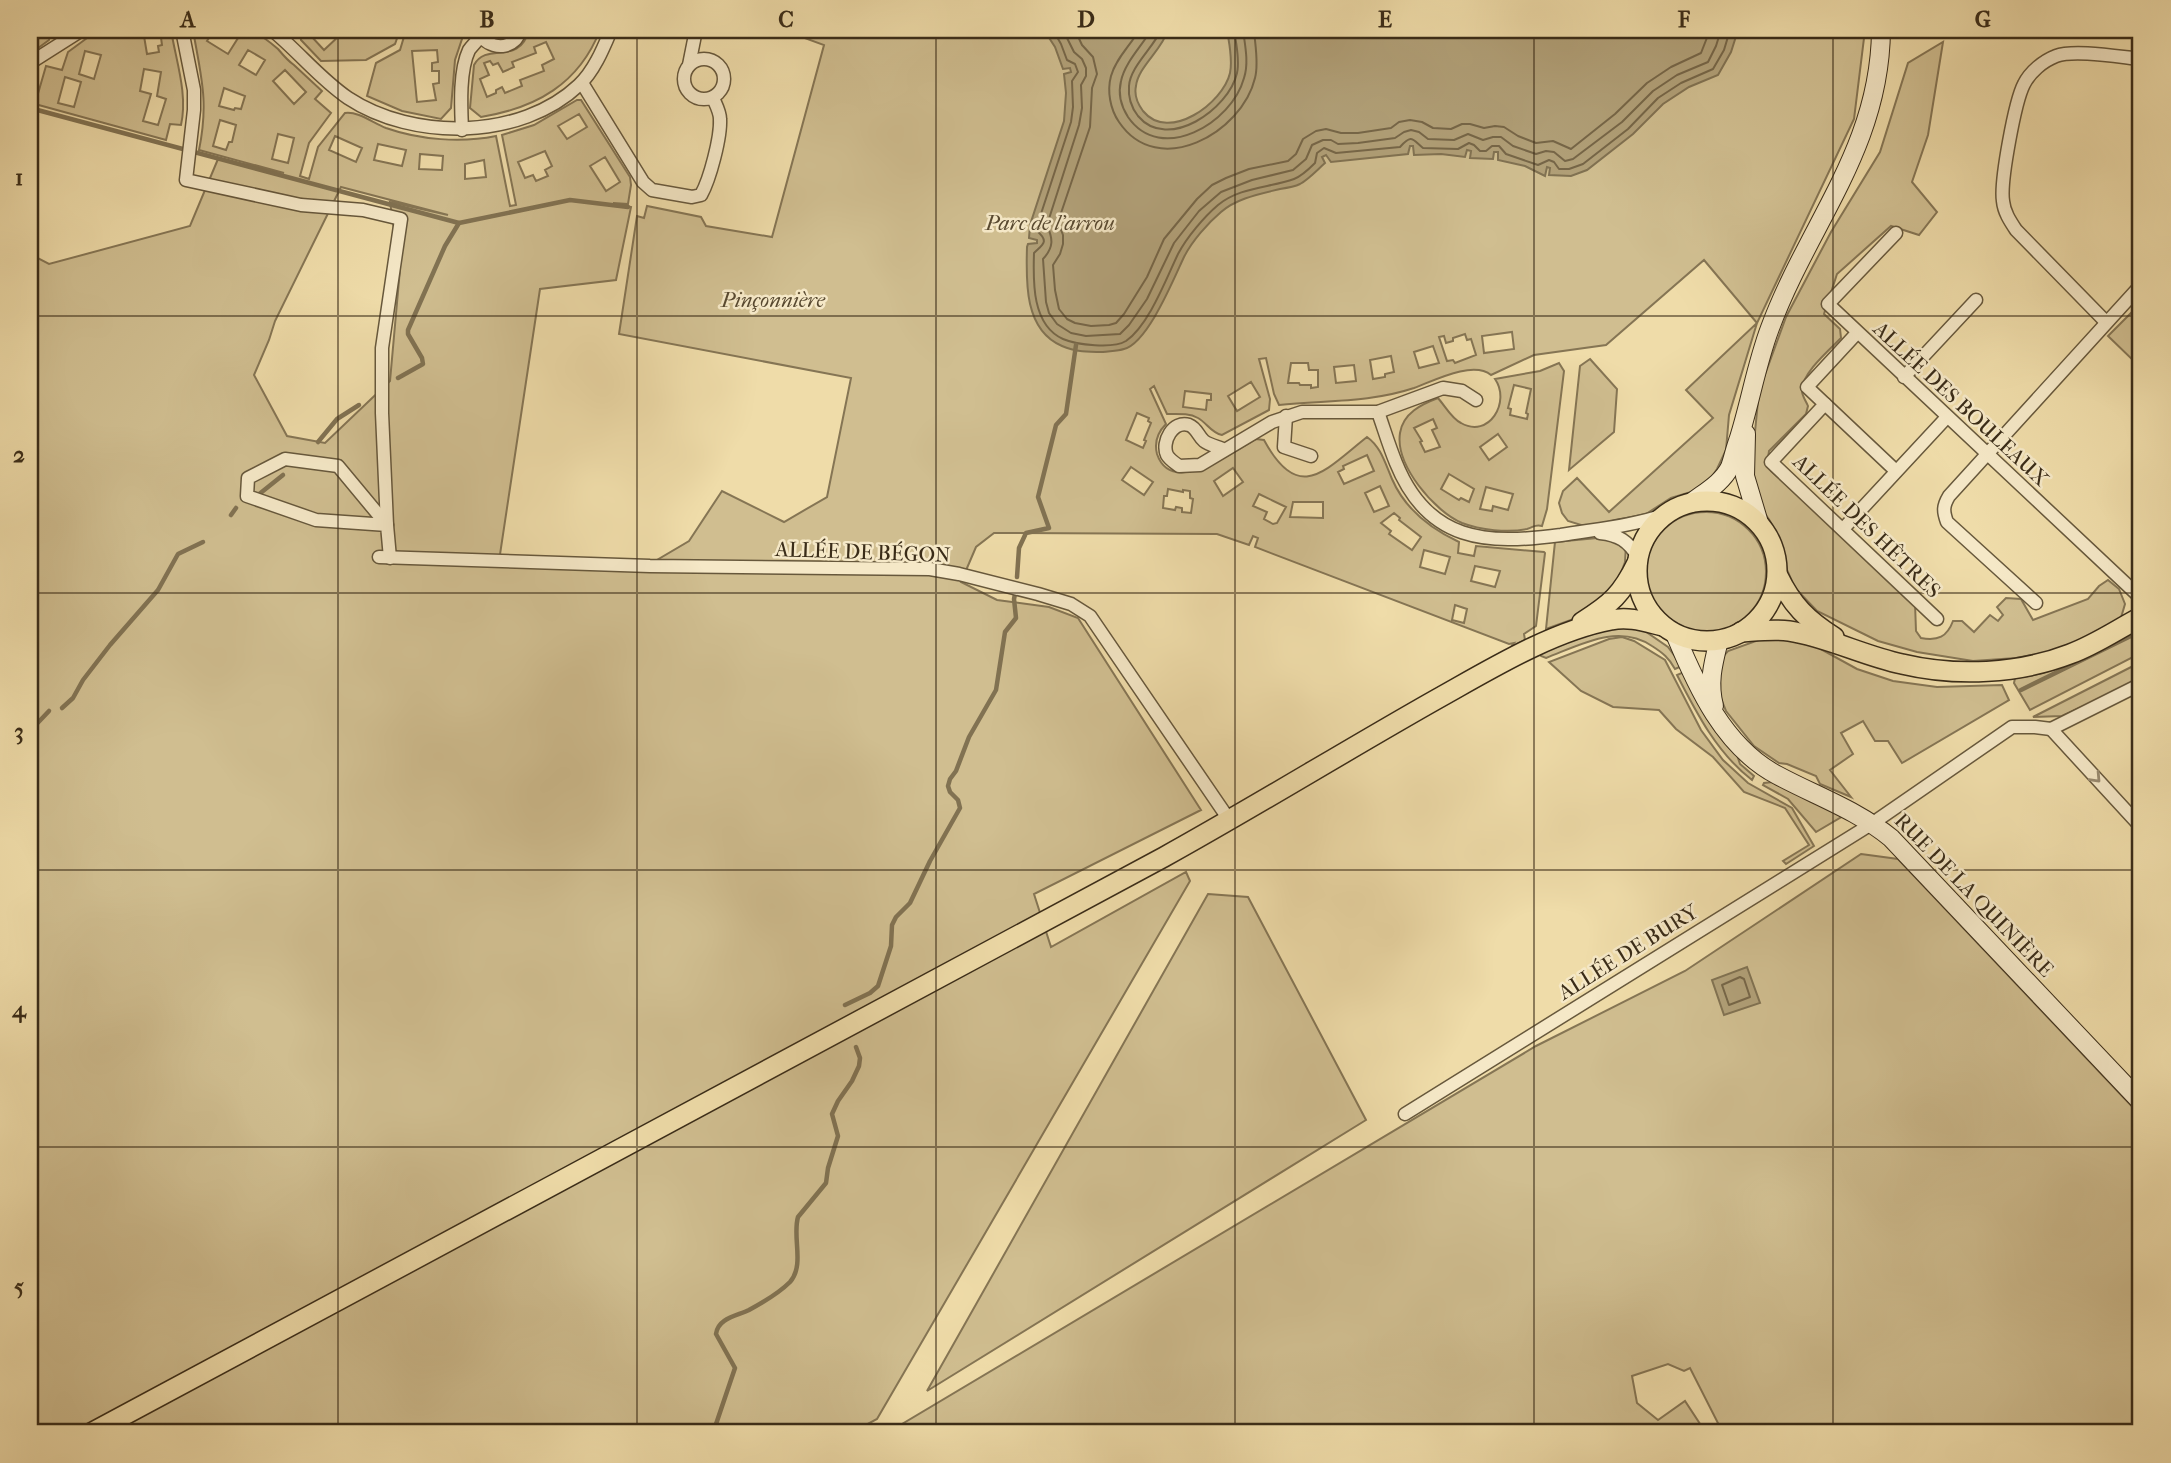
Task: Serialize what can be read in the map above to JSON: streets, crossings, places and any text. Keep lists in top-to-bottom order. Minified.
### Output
{"streets":{"street":["ALLÉE DES BOULEAUX","ALLÉE DES HÊTRES","ALLÉE DE BÉGON","RUE DE LA QUINIÈRE","ALLÉE DE BURY"]},"crossings":[["RUE DE LA QUINIÈRE","ALLÉE DE BURY"]],"parks":["Parc de l'arrou","Pinçonnière"],"grid":{"columns":["A","B","C","D","E","F","G"],"rows":["1","2","3","4","5"]}}
